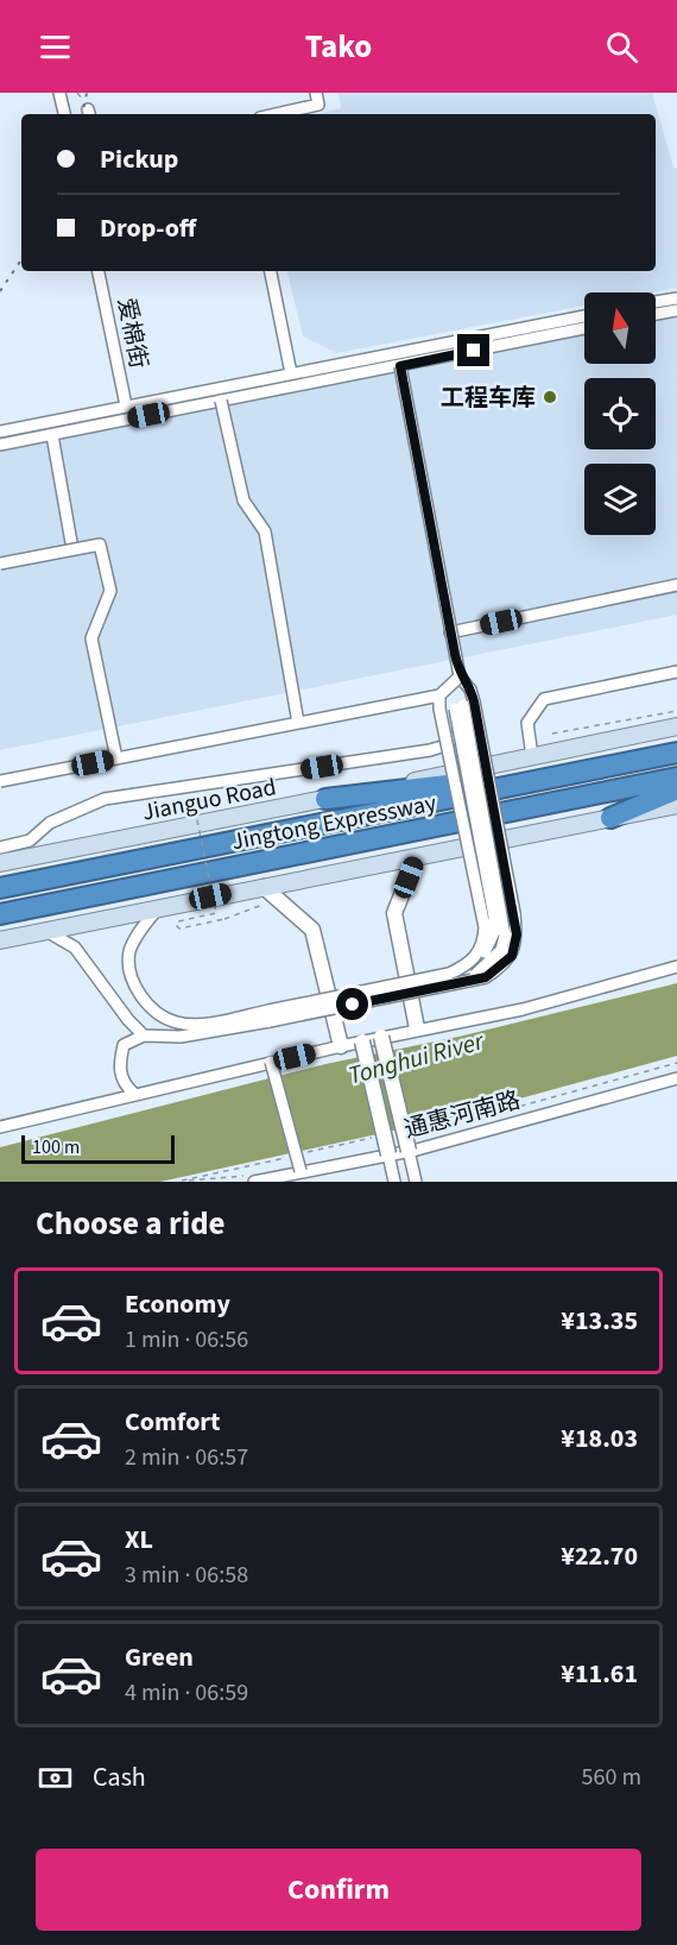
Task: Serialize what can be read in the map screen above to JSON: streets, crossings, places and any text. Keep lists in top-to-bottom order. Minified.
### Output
{"streets":{"highway":["Jingtong Expressway"],"main road":["Jianguo Road"],"street":["爱棉街","通惠河南路"]},"water":["Tonghui River"],"places":["工程车库"],"scale_bar":"100 m","north":"top","page":{"header":"Tako","banner":["Pickup","Drop-off"],"scale":"100 m","heading":"Choose a ride","list":[{"name":"Economy","note":"1 min · 06:56","value":"¥13.35"},{"name":"Comfort","note":"2 min · 06:57","value":"¥18.03"},{"name":"XL","note":"3 min · 06:58","value":"¥22.70"},{"name":"Green","note":"4 min · 06:59","value":"¥11.61"}],"pay":["Cash","560 m"],"buttons":"Confirm"}}
